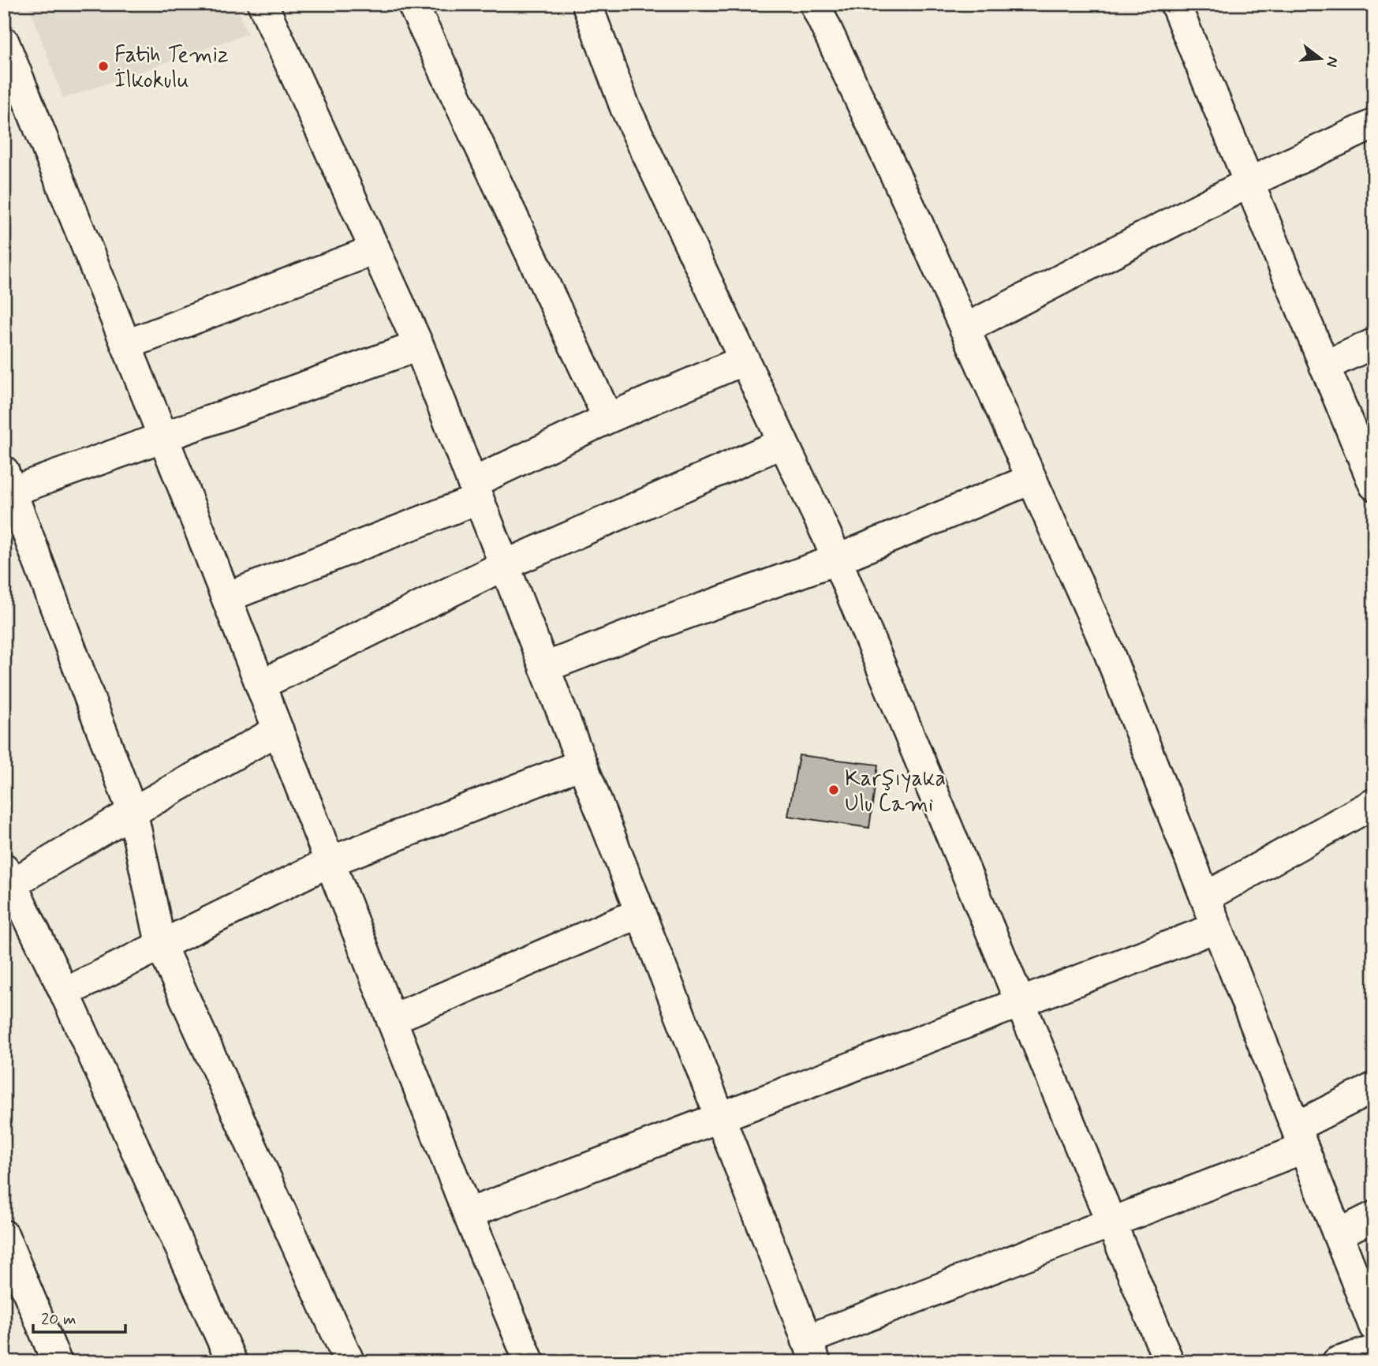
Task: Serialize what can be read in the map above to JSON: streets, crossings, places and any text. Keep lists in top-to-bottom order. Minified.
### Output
{"places":["Fatih Temiz İlkokulu","Karşıyaka Ulu Cami"],"scale_bar":"20 m","north":"right"}
